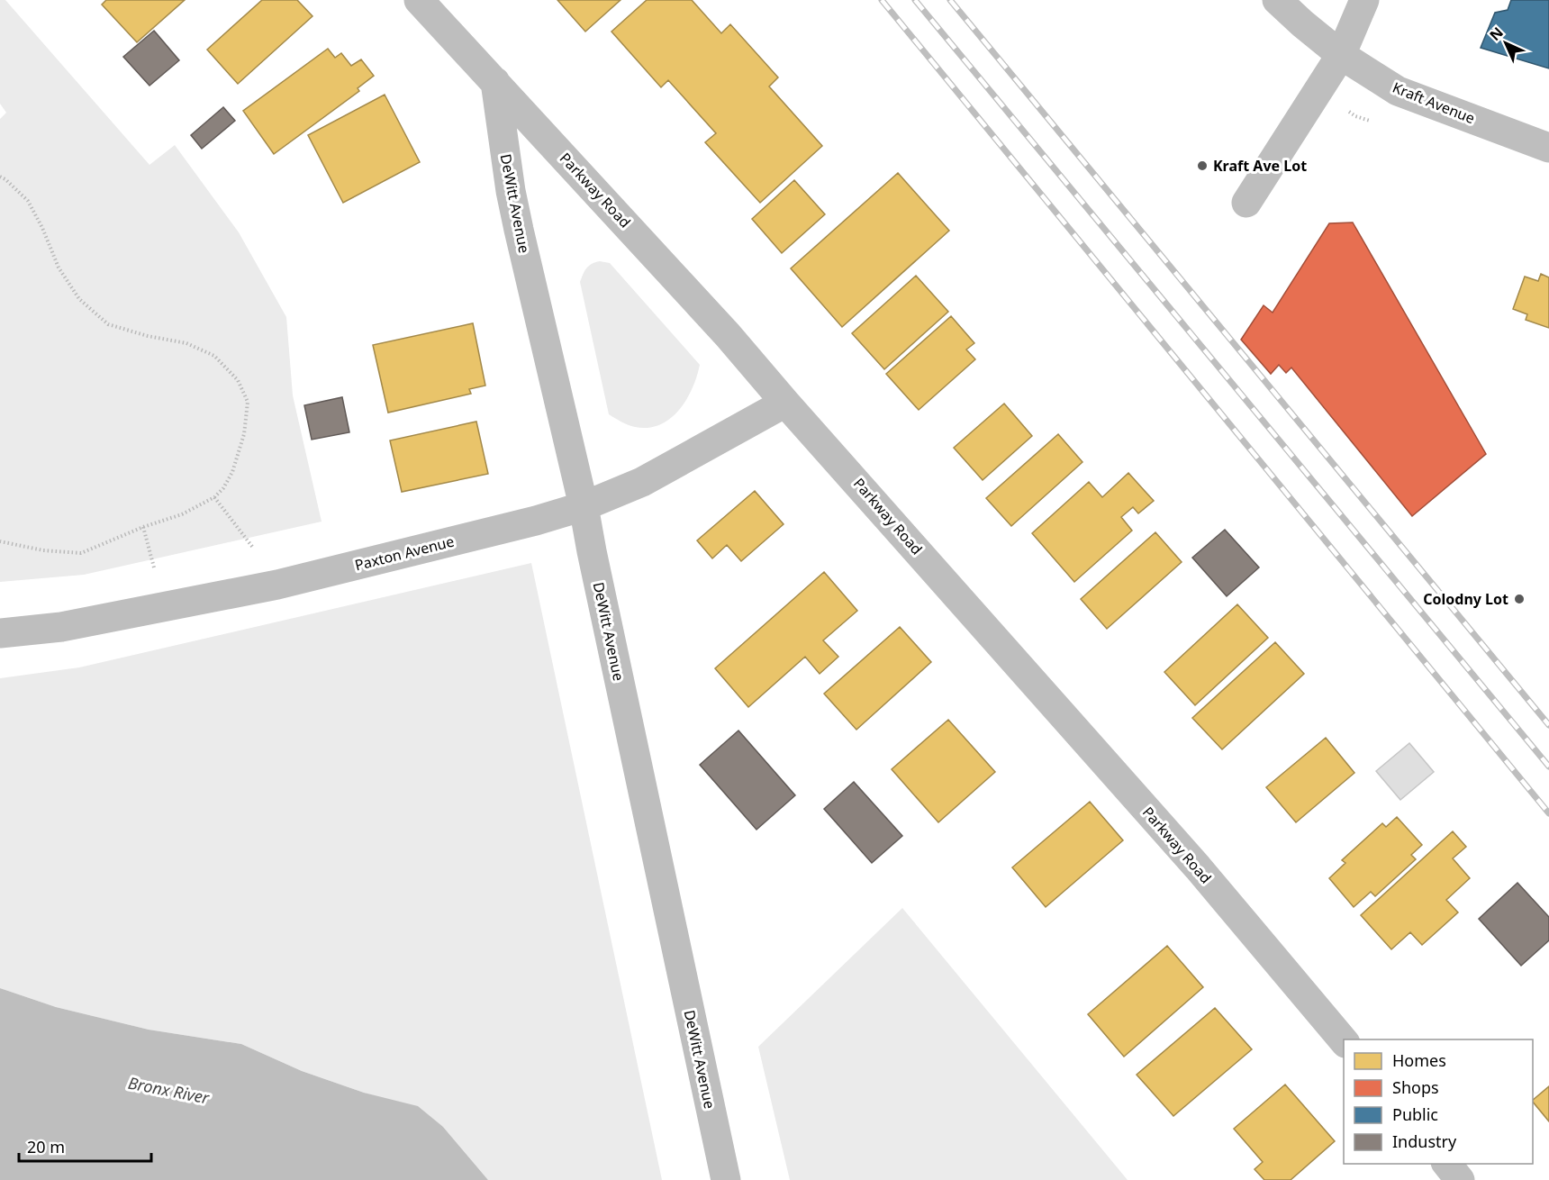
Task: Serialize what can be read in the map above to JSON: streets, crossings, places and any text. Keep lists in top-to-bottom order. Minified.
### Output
{"streets":{"street":["Kraft Avenue","Parkway Road","DeWitt Avenue","Paxton Avenue"]},"crossings":[["Parkway Road","DeWitt Avenue"],["Parkway Road","Paxton Avenue"],["DeWitt Avenue","Paxton Avenue"]],"water":["Bronx River"],"places":["Kraft Ave Lot","Colodny Lot"],"legend":["Homes","Shops","Public","Industry"],"scale_bar":"20 m","north":"top left"}
